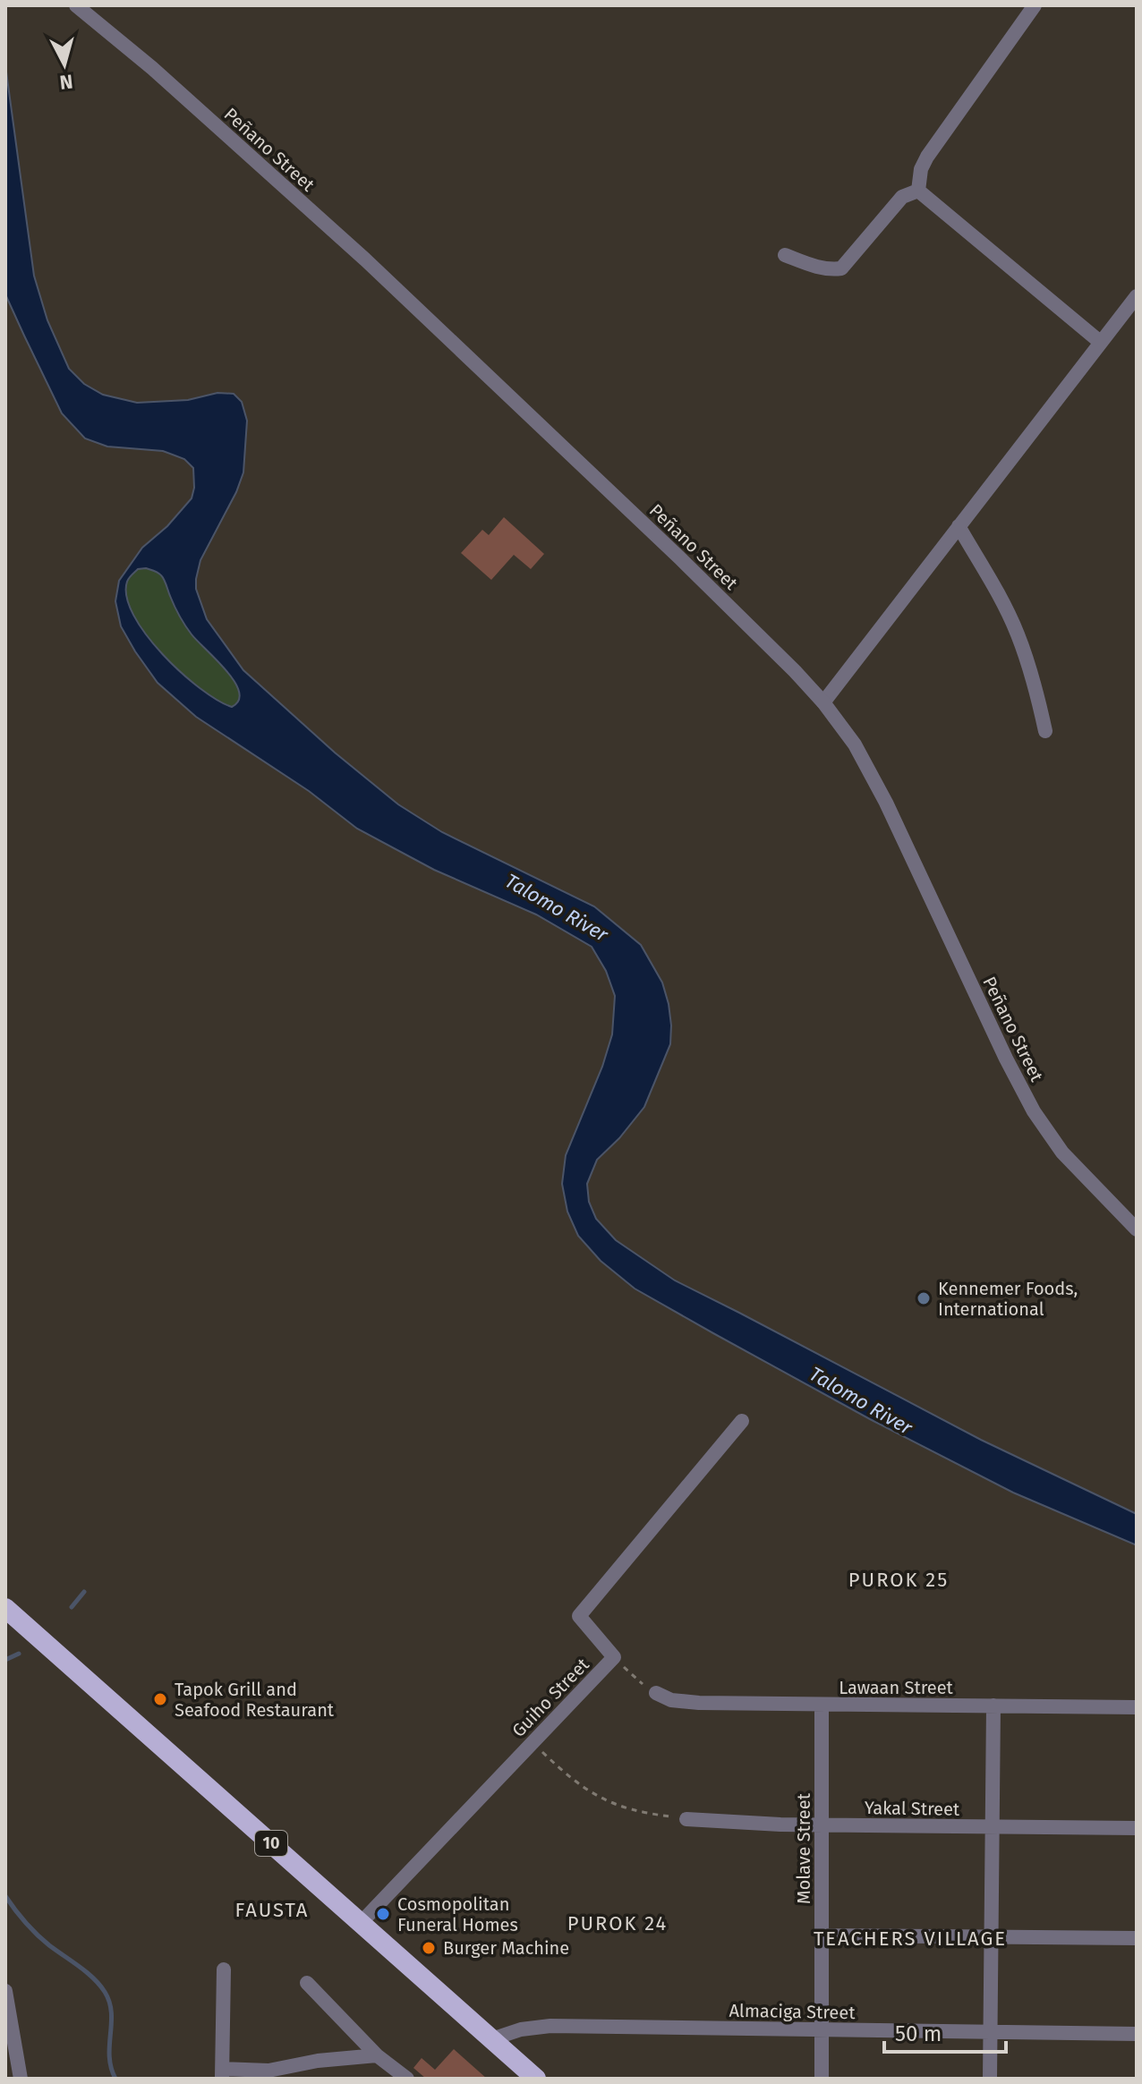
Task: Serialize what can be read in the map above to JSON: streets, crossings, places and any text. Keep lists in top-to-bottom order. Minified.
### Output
{"streets":{"highway":["10"],"street":["Peñano Street","Lawaan Street","Guiho Street","Yakal Street","Molave Street","Almaciga Street"]},"crossings":[["Lawaan Street","Molave Street"],["Guiho Street","10"],["Yakal Street","Molave Street"],["10","Almaciga Street"],["Molave Street","Almaciga Street"]],"districts":["PUROK 25","FAUSTA","PUROK 24","TEACHERS VILLAGE"],"water":["Talomo River"],"places":["Kennemer Foods, International","Tapok Grill and Seafood Restaurant","Cosmopolitan Funeral Homes","Burger Machine"],"scale_bar":"50 m","north":"bottom"}
